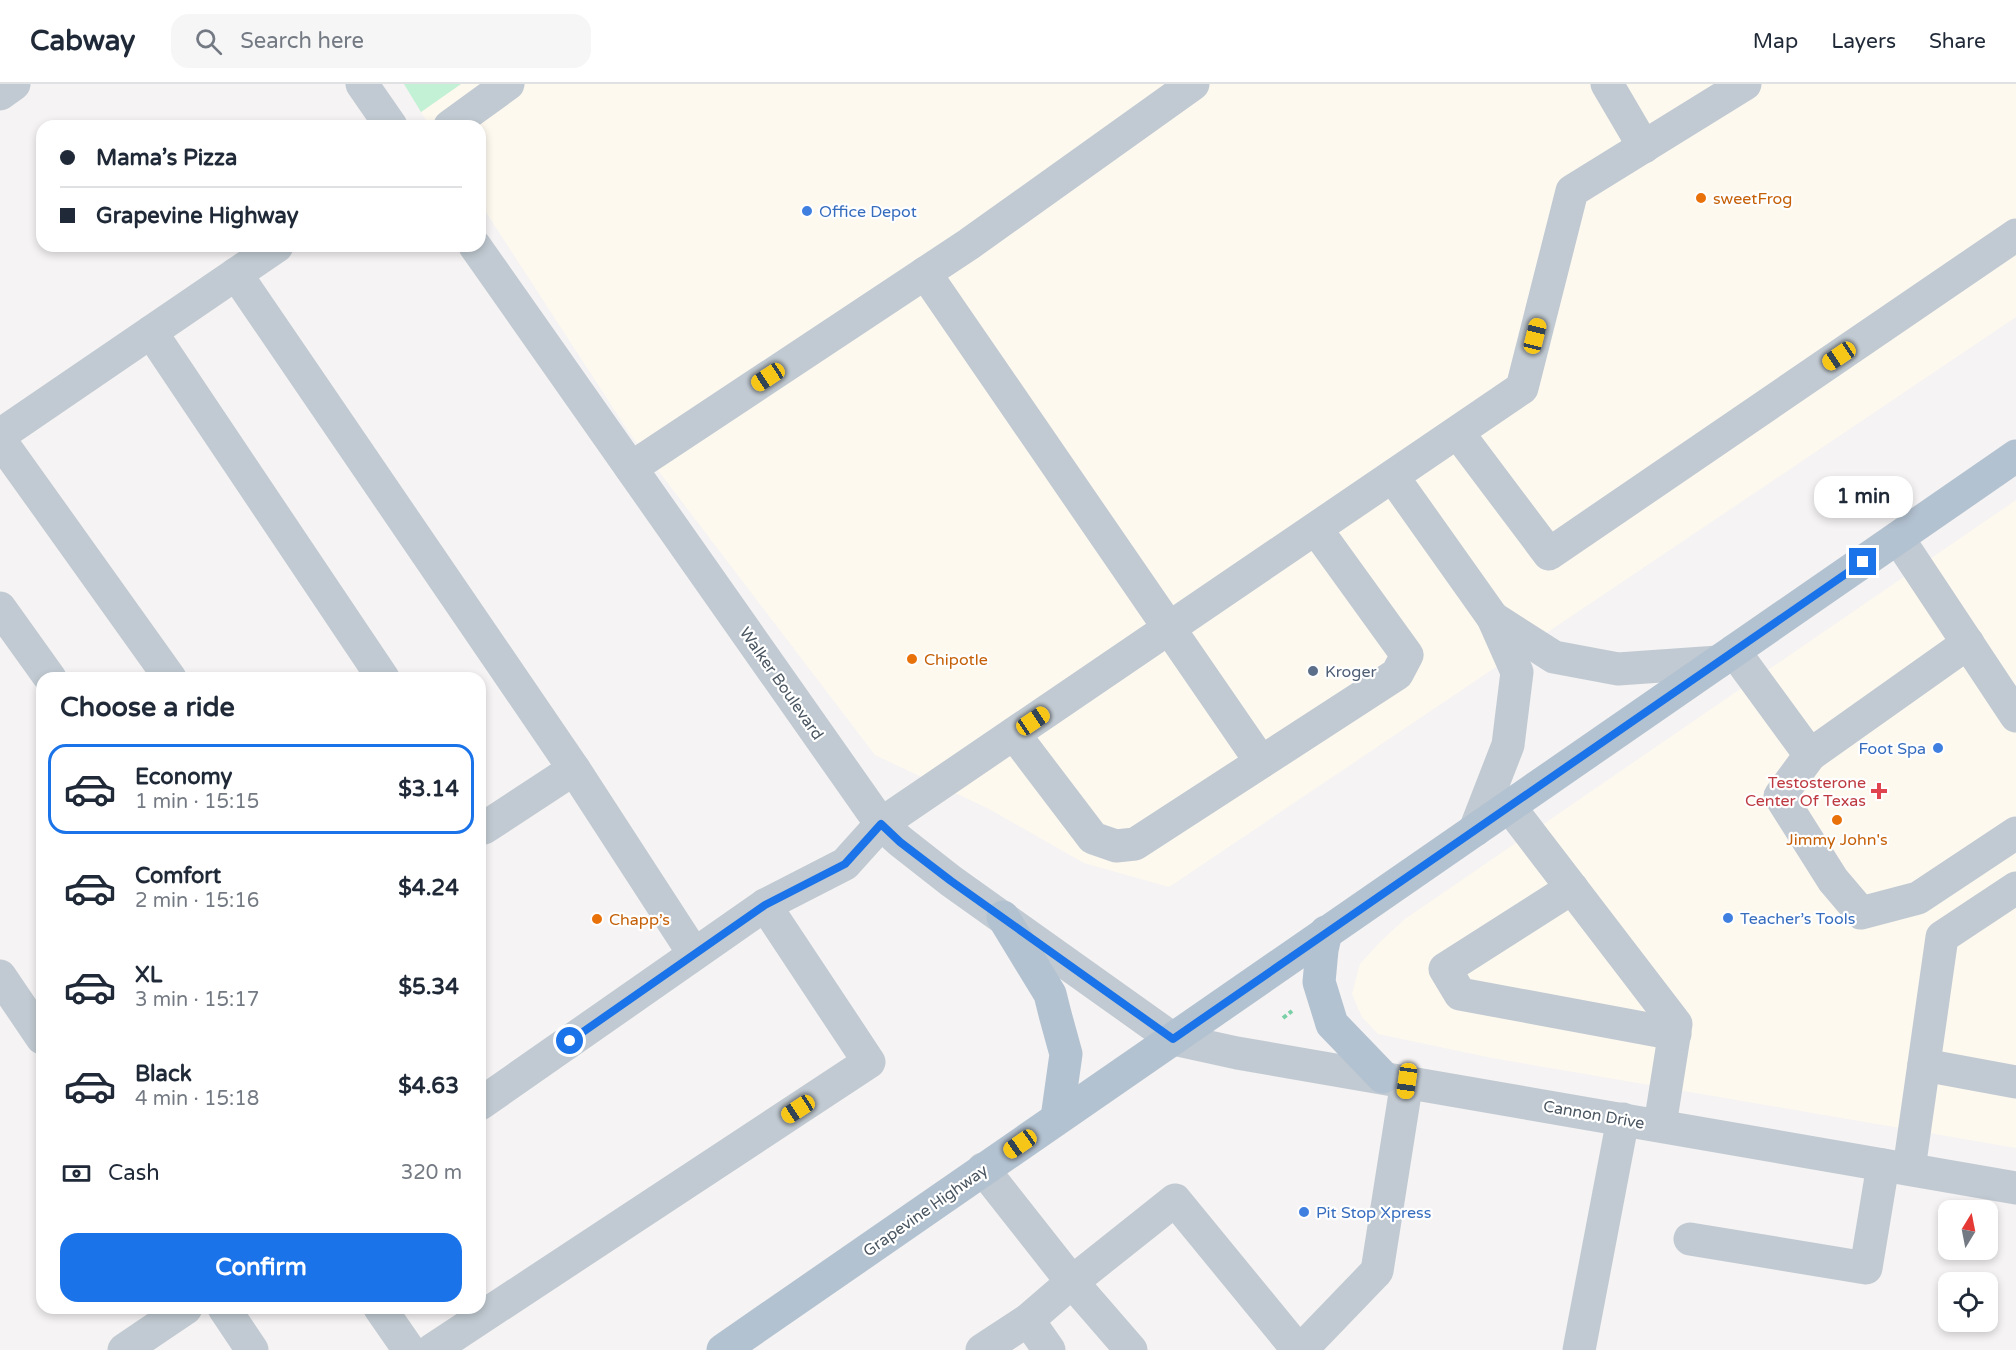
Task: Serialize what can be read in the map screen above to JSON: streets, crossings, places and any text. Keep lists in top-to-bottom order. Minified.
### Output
{"streets":{"main road":["Grapevine Highway"],"street":["Walker Boulevard","Cannon Drive"]},"crossings":[["Walker Boulevard","Cannon Drive"],["Walker Boulevard","Grapevine Highway"],["Cannon Drive","Grapevine Highway"]],"places":{"other":["sweetFrog","Office Depot","Chipotle","Kroger","Foot Spa","Jimmy John's","Teacher’s Tools","Chapp’s","Pit Stop Xpress"],"health":["Testosterone Center Of Texas"]},"north":"top","page":{"header":"Cabway","search":"Search here","nav":["Map","Layers","Share"],"banner":["Mama’s Pizza","Grapevine Highway"],"bubble":"1 min","heading":"Choose a ride","list":[{"name":"Economy","note":"1 min · 15:15","value":"$3.14"},{"name":"Comfort","note":"2 min · 15:16","value":"$4.24"},{"name":"XL","note":"3 min · 15:17","value":"$5.34"},{"name":"Black","note":"4 min · 15:18","value":"$4.63"}],"pay":["Cash","320 m"],"buttons":"Confirm"}}
